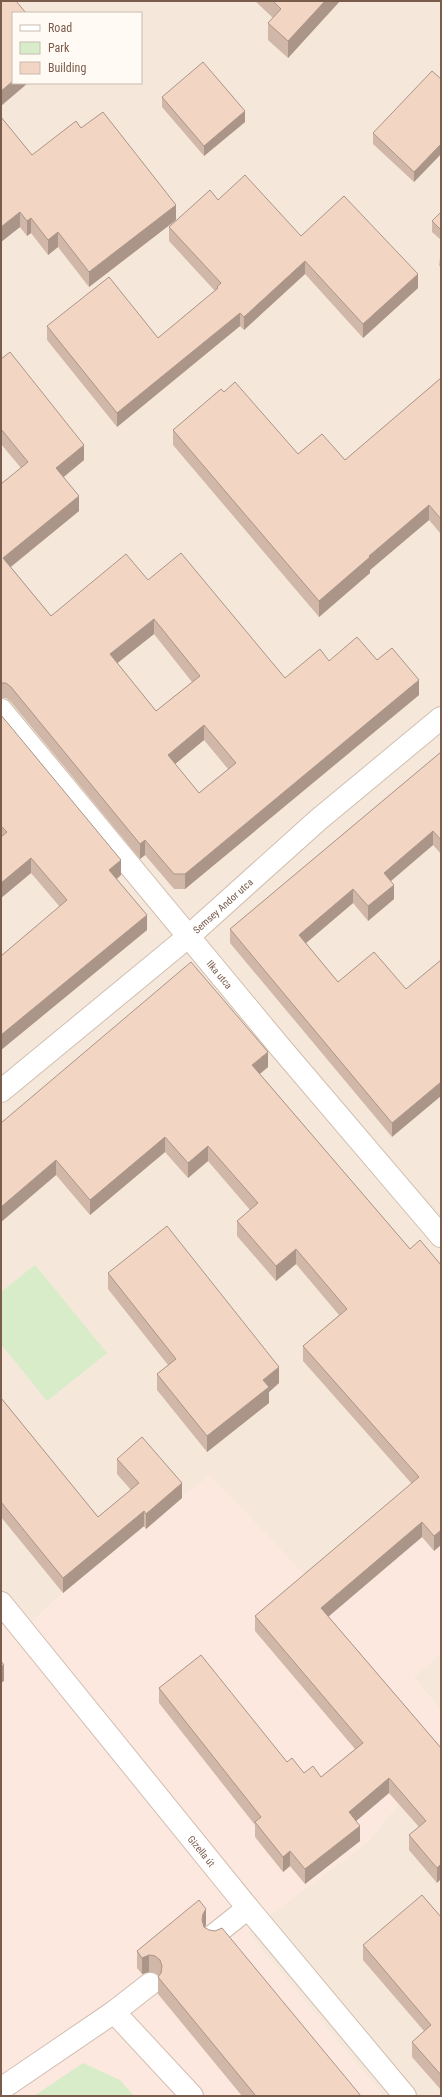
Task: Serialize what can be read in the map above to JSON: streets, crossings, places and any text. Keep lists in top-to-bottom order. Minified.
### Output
{"streets":{"street":["Semsey Andor utca","Ilka utca","Gizella út"]},"crossings":[["Semsey Andor utca","Ilka utca"]],"legend":["Road","Park","Building"]}
